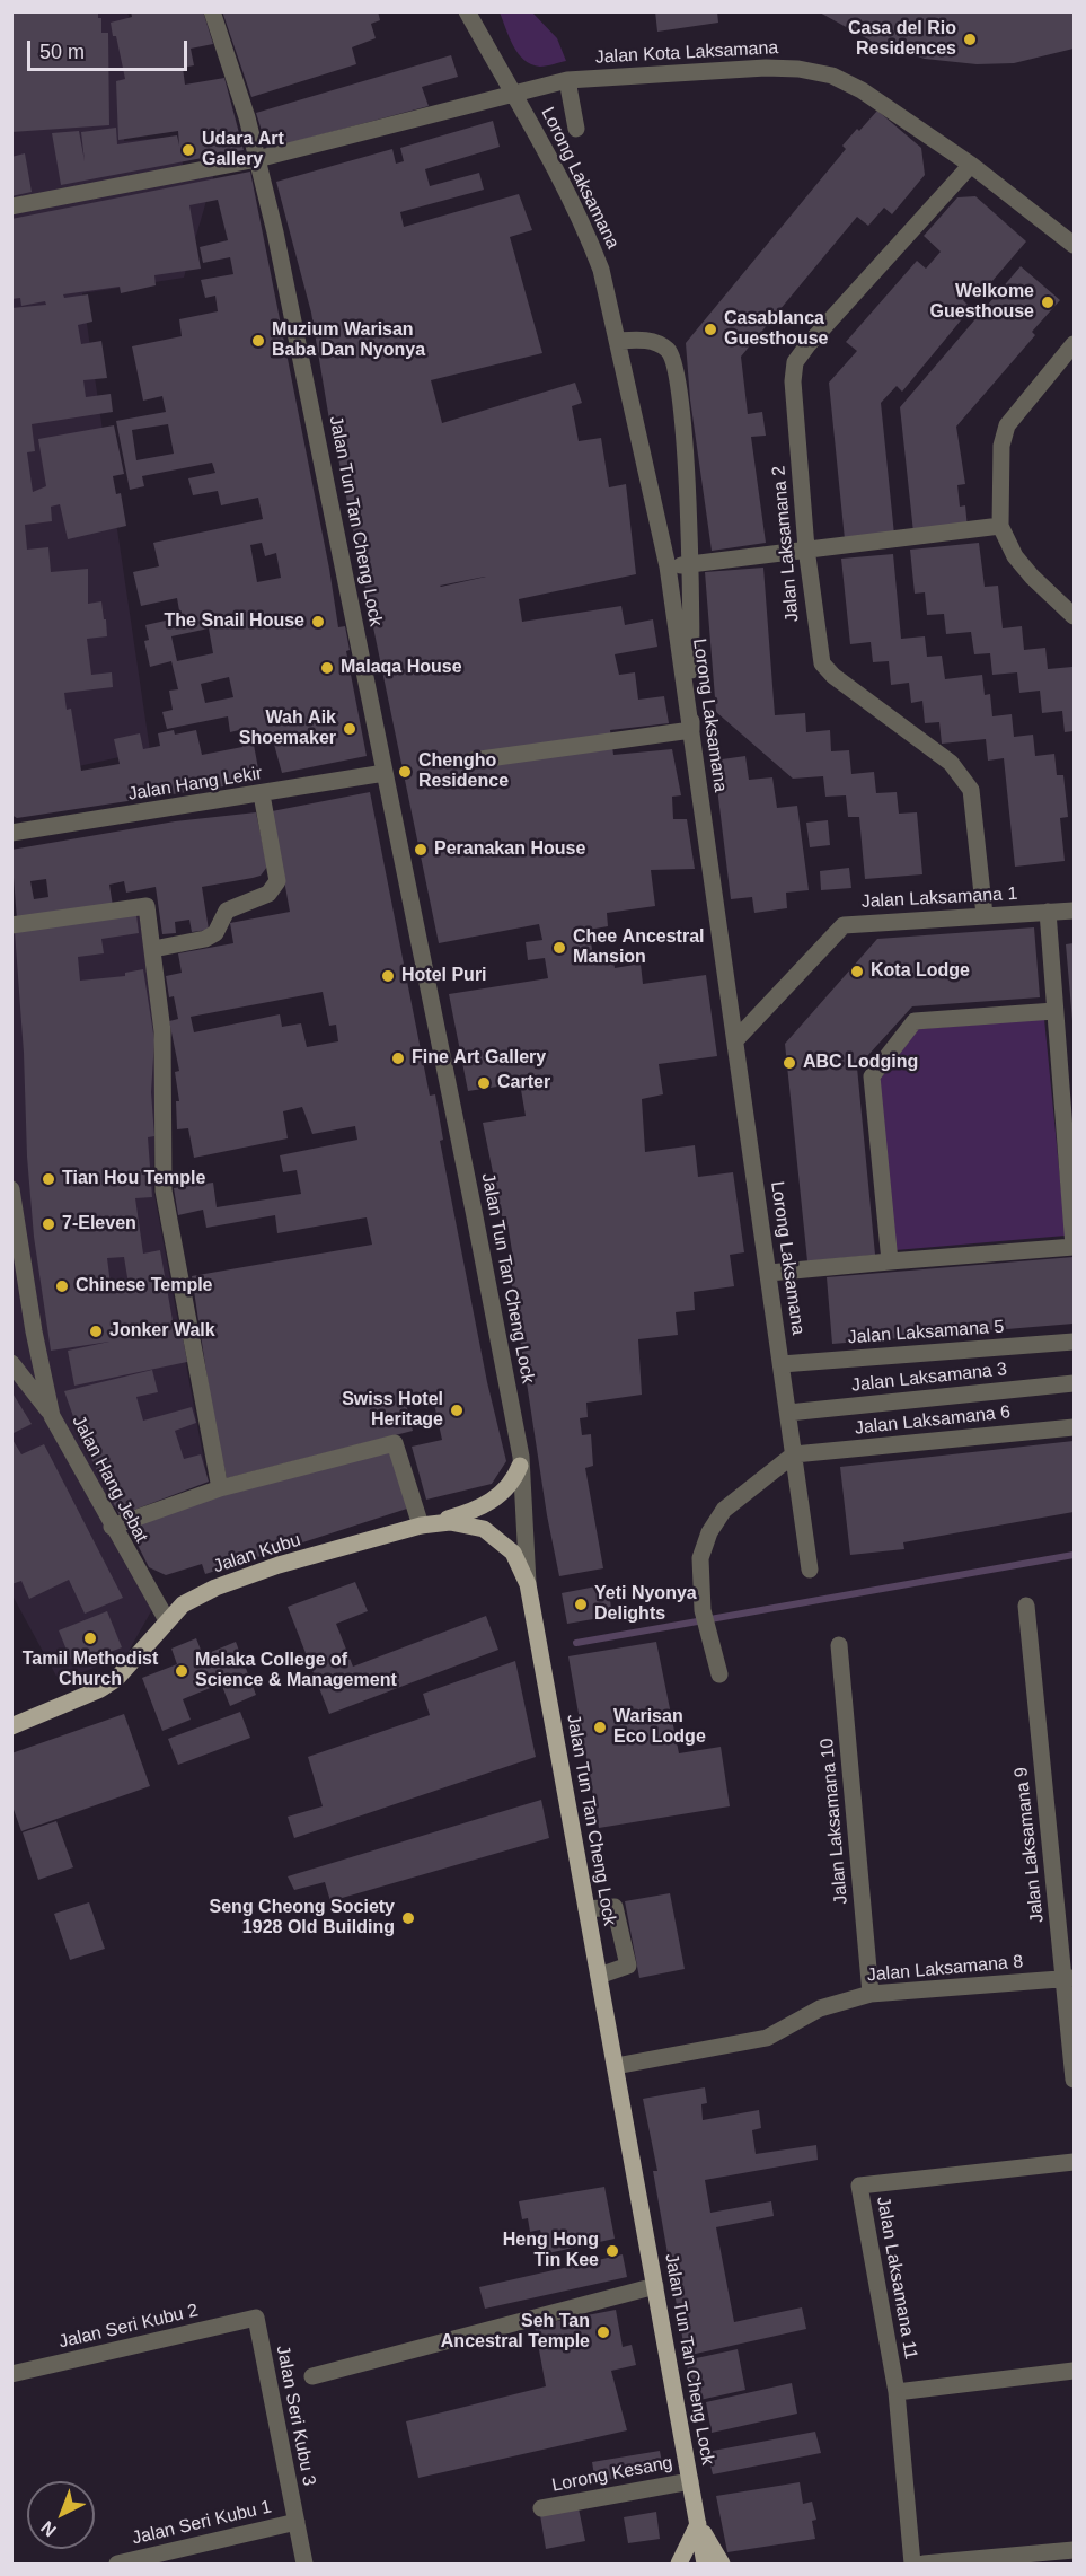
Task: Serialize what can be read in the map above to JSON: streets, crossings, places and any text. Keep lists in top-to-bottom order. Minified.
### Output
{"streets":{"main road":["Jalan Tun Tan Cheng Lock","Jalan Kubu"],"street":["Jalan Kota Laksamana","Lorong Laksamana","Jalan Laksamana 2","Jalan Hang Lekir","Jalan Laksamana 1","Jalan Laksamana 5","Jalan Laksamana 3","Jalan Laksamana 6","Jalan Hang Jebat","Jalan Laksamana 10","Jalan Laksamana 9","Jalan Laksamana 8","Jalan Laksamana 11","Jalan Seri Kubu 2","Jalan Seri Kubu 3","Lorong Kesang","Jalan Seri Kubu 1"]},"crossings":[["Jalan Kota Laksamana","Lorong Laksamana"],["Jalan Kota Laksamana","Jalan Tun Tan Cheng Lock"],["Jalan Kota Laksamana","Jalan Laksamana 2"],["Lorong Laksamana","Jalan Laksamana 1"],["Lorong Laksamana","Jalan Laksamana 5"],["Lorong Laksamana","Jalan Laksamana 3"],["Lorong Laksamana","Jalan Laksamana 6"],["Jalan Tun Tan Cheng Lock","Jalan Hang Lekir"],["Jalan Tun Tan Cheng Lock","Jalan Kubu"],["Jalan Tun Tan Cheng Lock","Jalan Laksamana 8"],["Jalan Tun Tan Cheng Lock","Lorong Kesang"],["Jalan Laksamana 2","Jalan Laksamana 1"],["Jalan Hang Jebat","Jalan Kubu"],["Jalan Laksamana 10","Jalan Laksamana 8"],["Jalan Laksamana 9","Jalan Laksamana 8"],["Jalan Seri Kubu 2","Jalan Seri Kubu 3"],["Jalan Seri Kubu 3","Jalan Seri Kubu 1"]],"places":["Casa del Rio Residences","Udara Art Gallery","Welkome Guesthouse","Casablanca Guesthouse","Muzium Warisan Baba Dan Nyonya","The Snail House","Malaqa House","Wah Aik Shoemaker","Chengho Residence","Peranakan House","Chee Ancestral Mansion","Kota Lodge","Hotel Puri","Fine Art Gallery","ABC Lodging","Carter","Tian Hou Temple","7-Eleven","Chinese Temple","Jonker Walk","Swiss Hotel Heritage","Yeti Nyonya Delights","Tamil Methodist Church","Melaka College of Science & Management","Warisan Eco Lodge","Seng Cheong Society 1928 Old Building","Heng Hong Tin Kee","Seh Tan Ancestral Temple"],"scale_bar":"50 m","north":"bottom left"}
